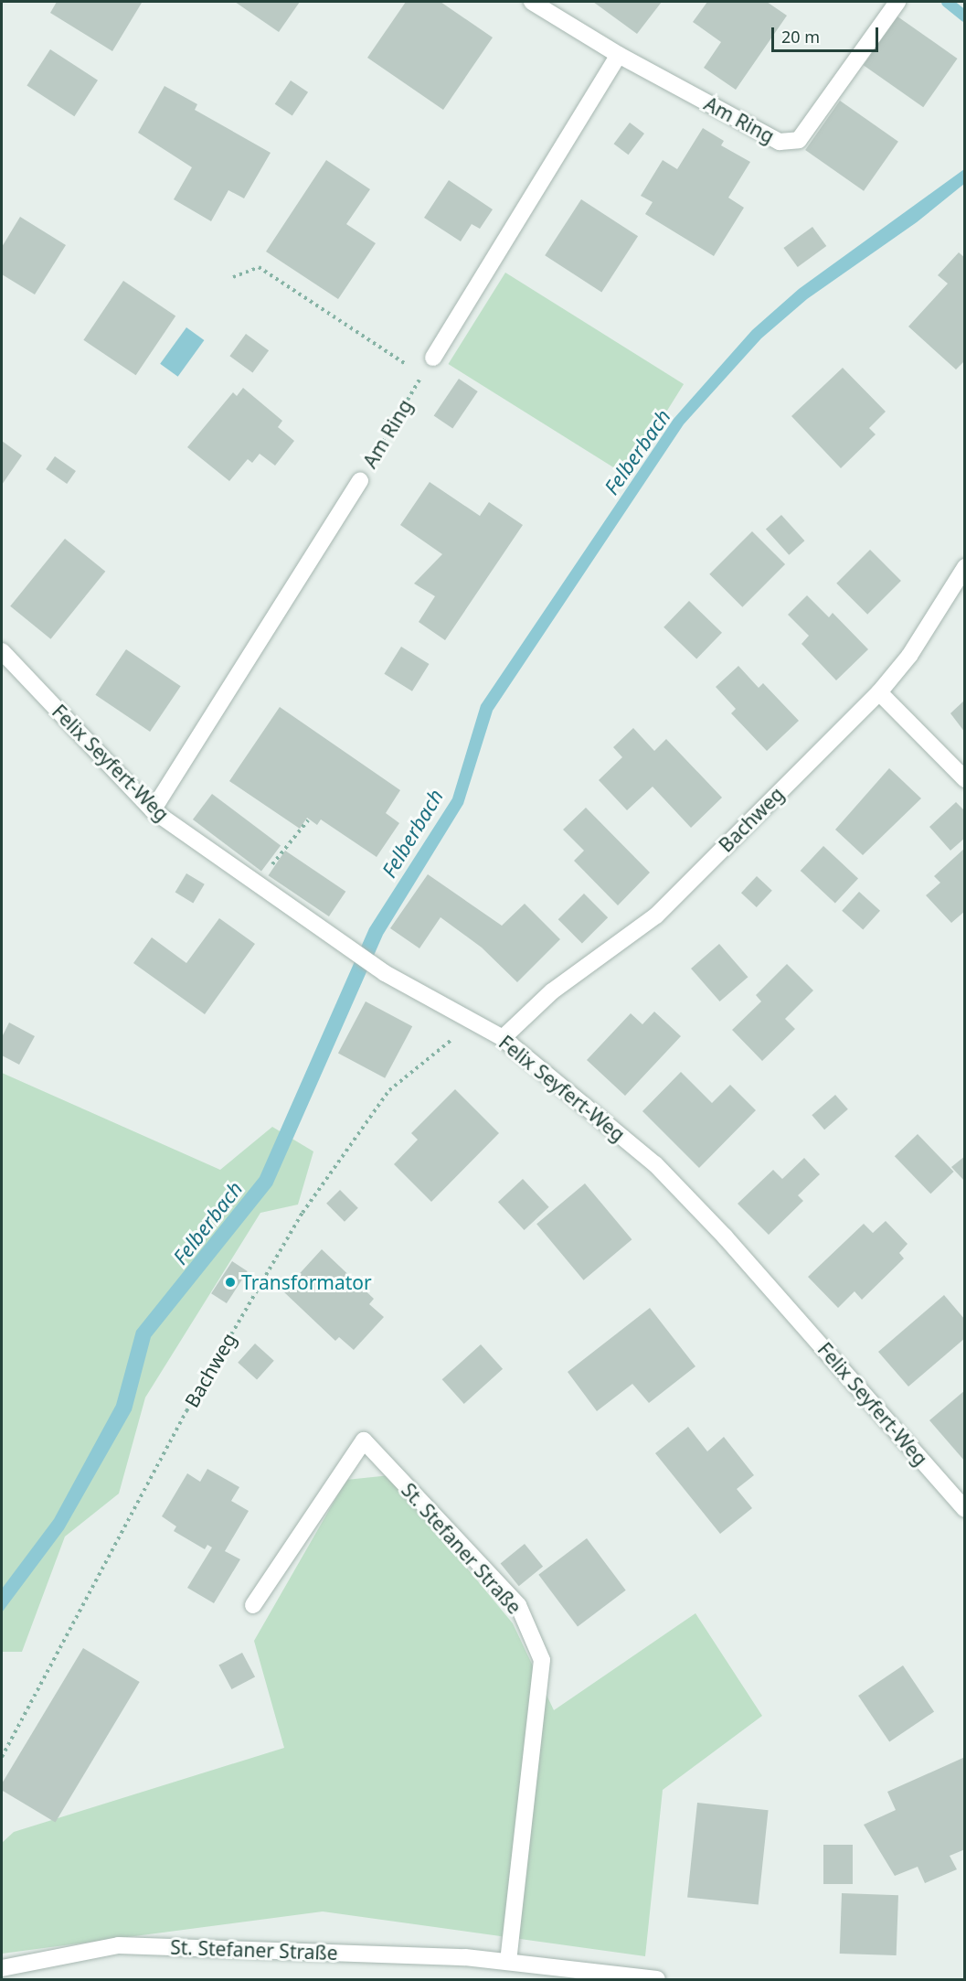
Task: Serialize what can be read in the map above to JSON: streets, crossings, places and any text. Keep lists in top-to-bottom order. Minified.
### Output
{"streets":{"street":["Am Ring","Felix Seyfert-Weg","Bachweg","St. Stefaner Straße"]},"crossings":[["Am Ring","Felix Seyfert-Weg"],["Felix Seyfert-Weg","Bachweg"]],"water":["Felberbach"],"places":["Transformator"],"scale_bar":"20 m"}
